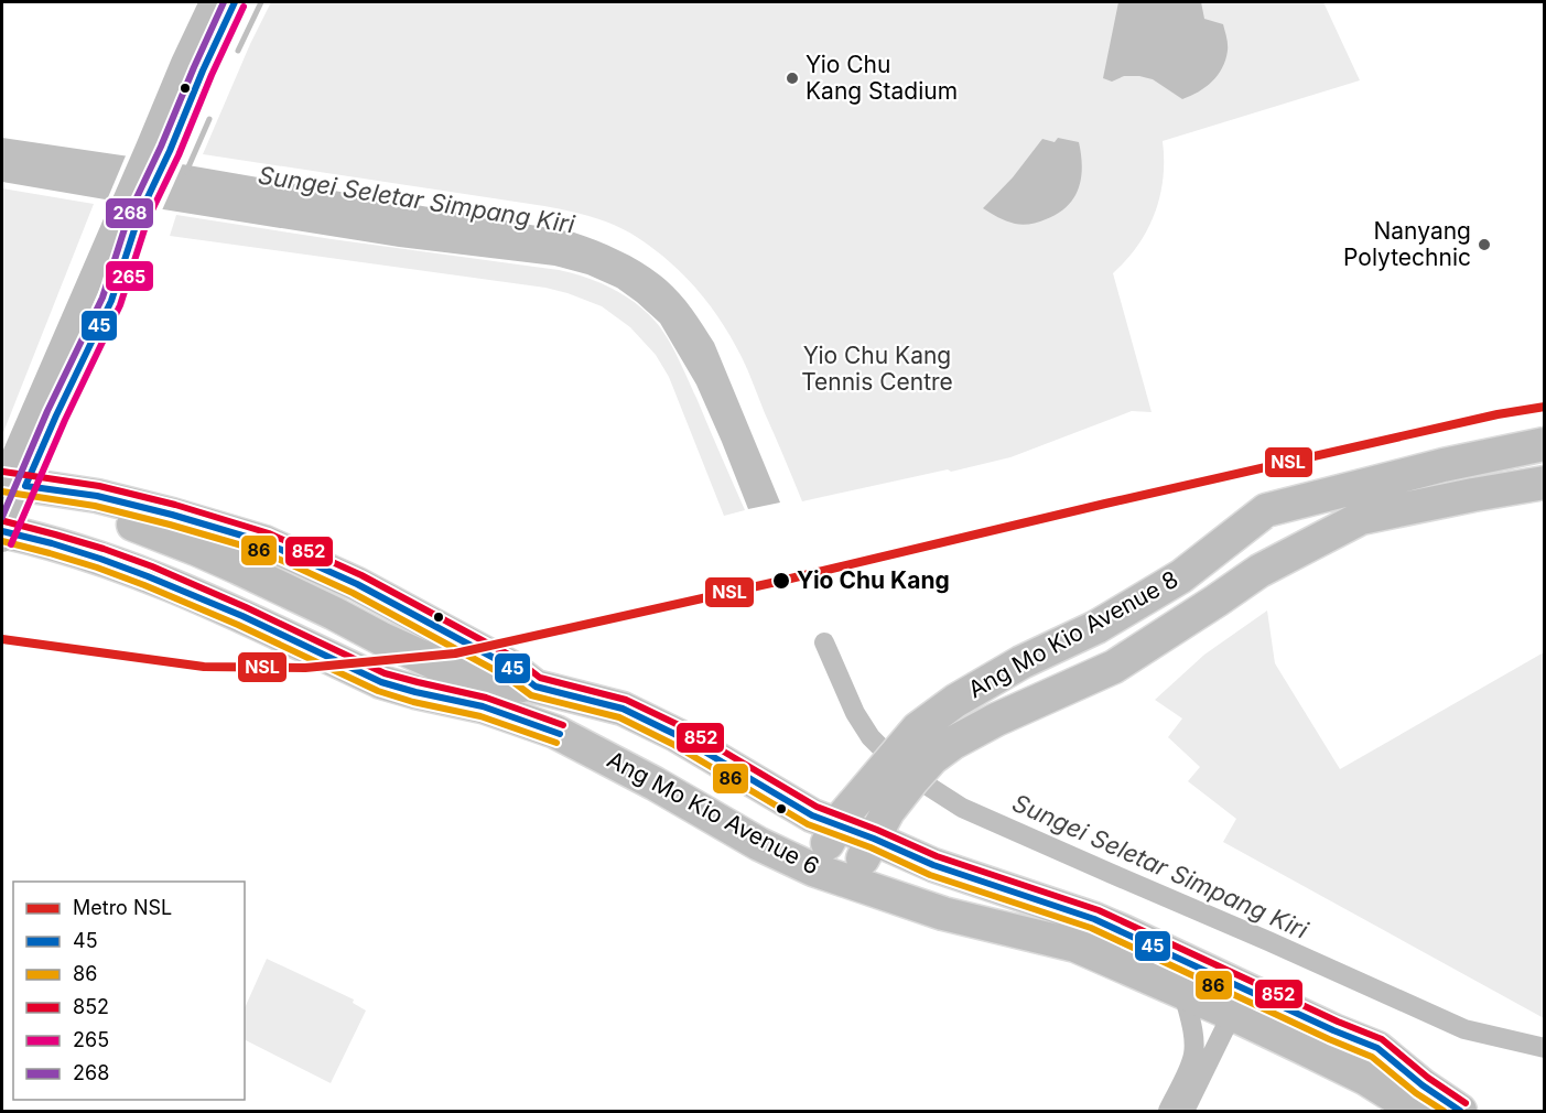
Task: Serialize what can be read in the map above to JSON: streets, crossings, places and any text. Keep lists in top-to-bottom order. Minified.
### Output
{"streets":{"main road":["Ang Mo Kio Avenue 8","Ang Mo Kio Avenue 6"]},"crossings":[["Ang Mo Kio Avenue 8","Ang Mo Kio Avenue 6"]],"water":["Sungei Seletar Simpang Kiri"],"parks":["Yio Chu Kang Tennis Centre"],"places":["Yio Chu Kang Stadium","Nanyang Polytechnic","Yio Chu Kang"],"lines":["transit line 45","transit line 268","transit line 265","metro line NSL","transit line 852","transit line 86"],"legend":["Metro NSL","45","86","852","265","268"]}
